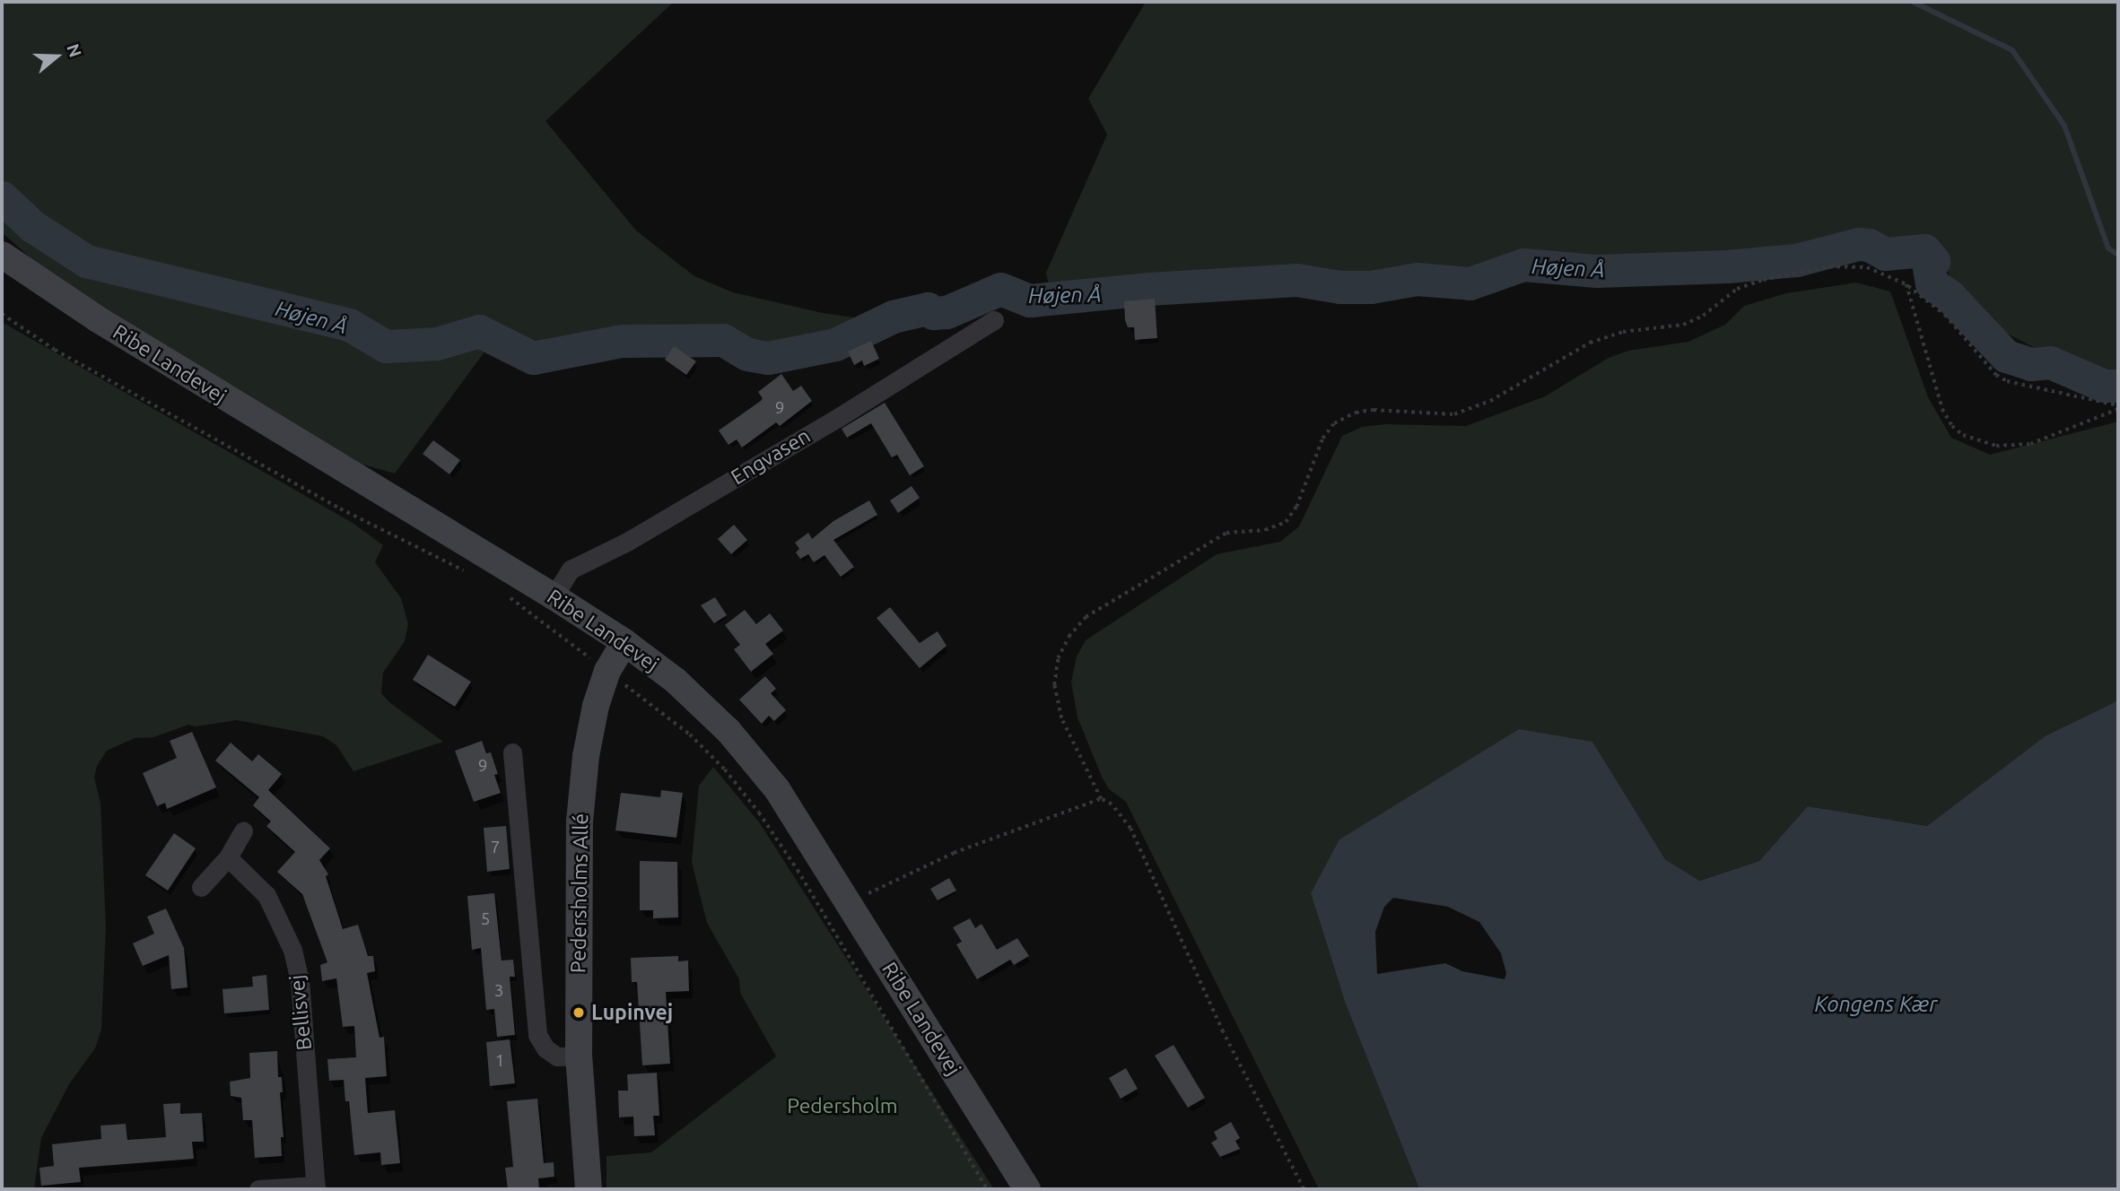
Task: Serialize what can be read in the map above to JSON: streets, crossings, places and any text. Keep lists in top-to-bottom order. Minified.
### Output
{"streets":{"main road":["Ribe Landevej","Pedersholms Allé"],"street":["Engvasen","Bellisvej"]},"crossings":[["Ribe Landevej","Engvasen"],["Ribe Landevej","Pedersholms Allé"]],"water":["Højen Å","Kongens Kær"],"parks":["Pedersholm"],"places":["Lupinvej"],"house_numbers":["9","9","7","5","3","1"],"north":"right"}
